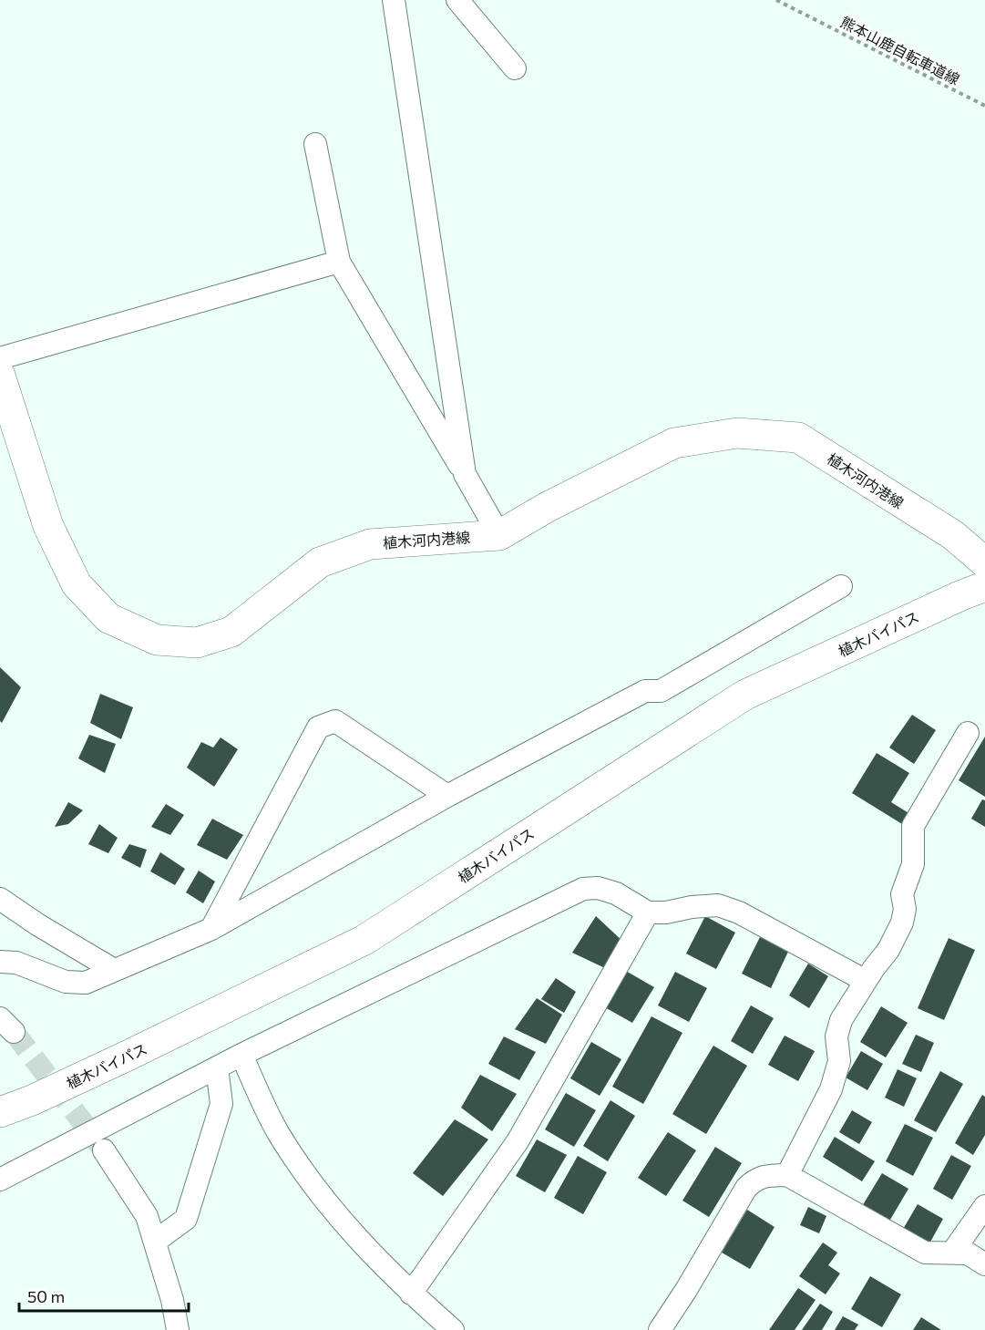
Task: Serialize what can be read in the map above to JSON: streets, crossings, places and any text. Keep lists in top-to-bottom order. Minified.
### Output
{"streets":{"main road":["植木河内港線","植木バイパス"],"path":["熊本山鹿自転車道線"]},"scale_bar":"50 m"}
